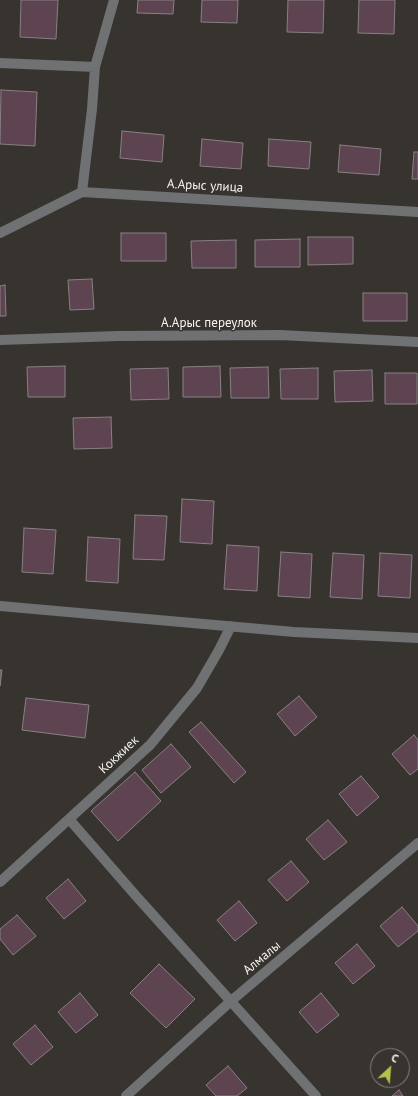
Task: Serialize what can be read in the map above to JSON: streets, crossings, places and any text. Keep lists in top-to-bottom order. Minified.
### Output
{"streets":{"street":["А.Арыс улица","А.Арыс переулок","Кокжиек","Алмалы"]},"north":"top right"}
